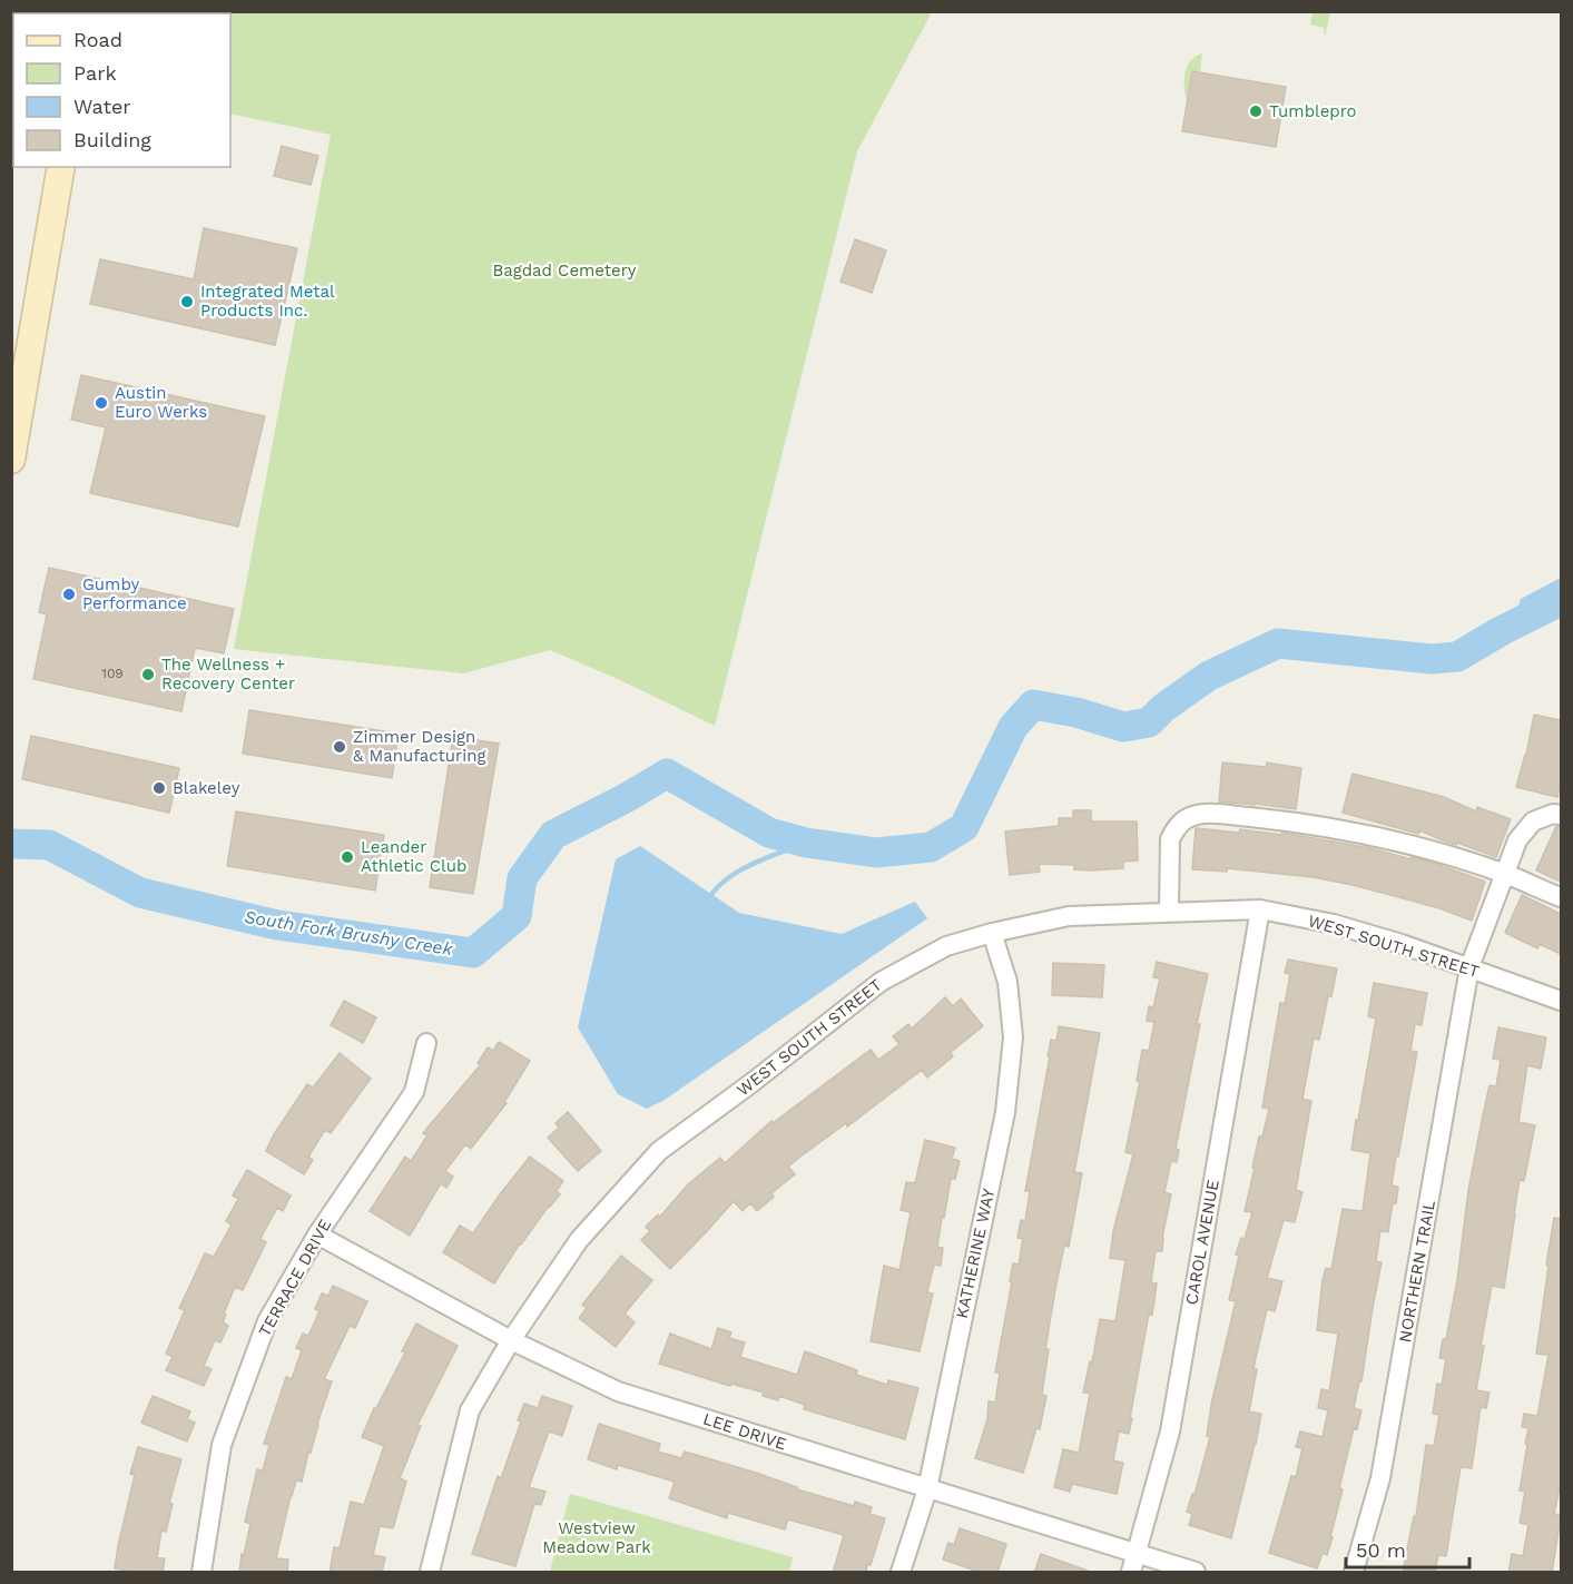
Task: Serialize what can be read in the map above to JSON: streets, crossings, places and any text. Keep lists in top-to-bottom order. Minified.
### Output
{"streets":{"street":["WEST SOUTH STREET","CAROL AVENUE","KATHERINE WAY","NORTHERN TRAIL","TERRACE DRIVE","LEE DRIVE"]},"crossings":[["WEST SOUTH STREET","CAROL AVENUE"],["WEST SOUTH STREET","KATHERINE WAY"],["WEST SOUTH STREET","NORTHERN TRAIL"],["WEST SOUTH STREET","LEE DRIVE"],["CAROL AVENUE","LEE DRIVE"],["KATHERINE WAY","LEE DRIVE"],["TERRACE DRIVE","LEE DRIVE"]],"water":["South Fork Brushy Creek"],"parks":["Bagdad Cemetery","Westview Meadow Park"],"places":["Tumblepro","Integrated Metal Products Inc.","Austin Euro Werks","Gumby Performance","The Wellness + Recovery Center","Zimmer Design & Manufacturing","Blakeley","Leander Athletic Club"],"house_numbers":["109"],"legend":["Road","Park","Water","Building"],"scale_bar":"50 m"}
